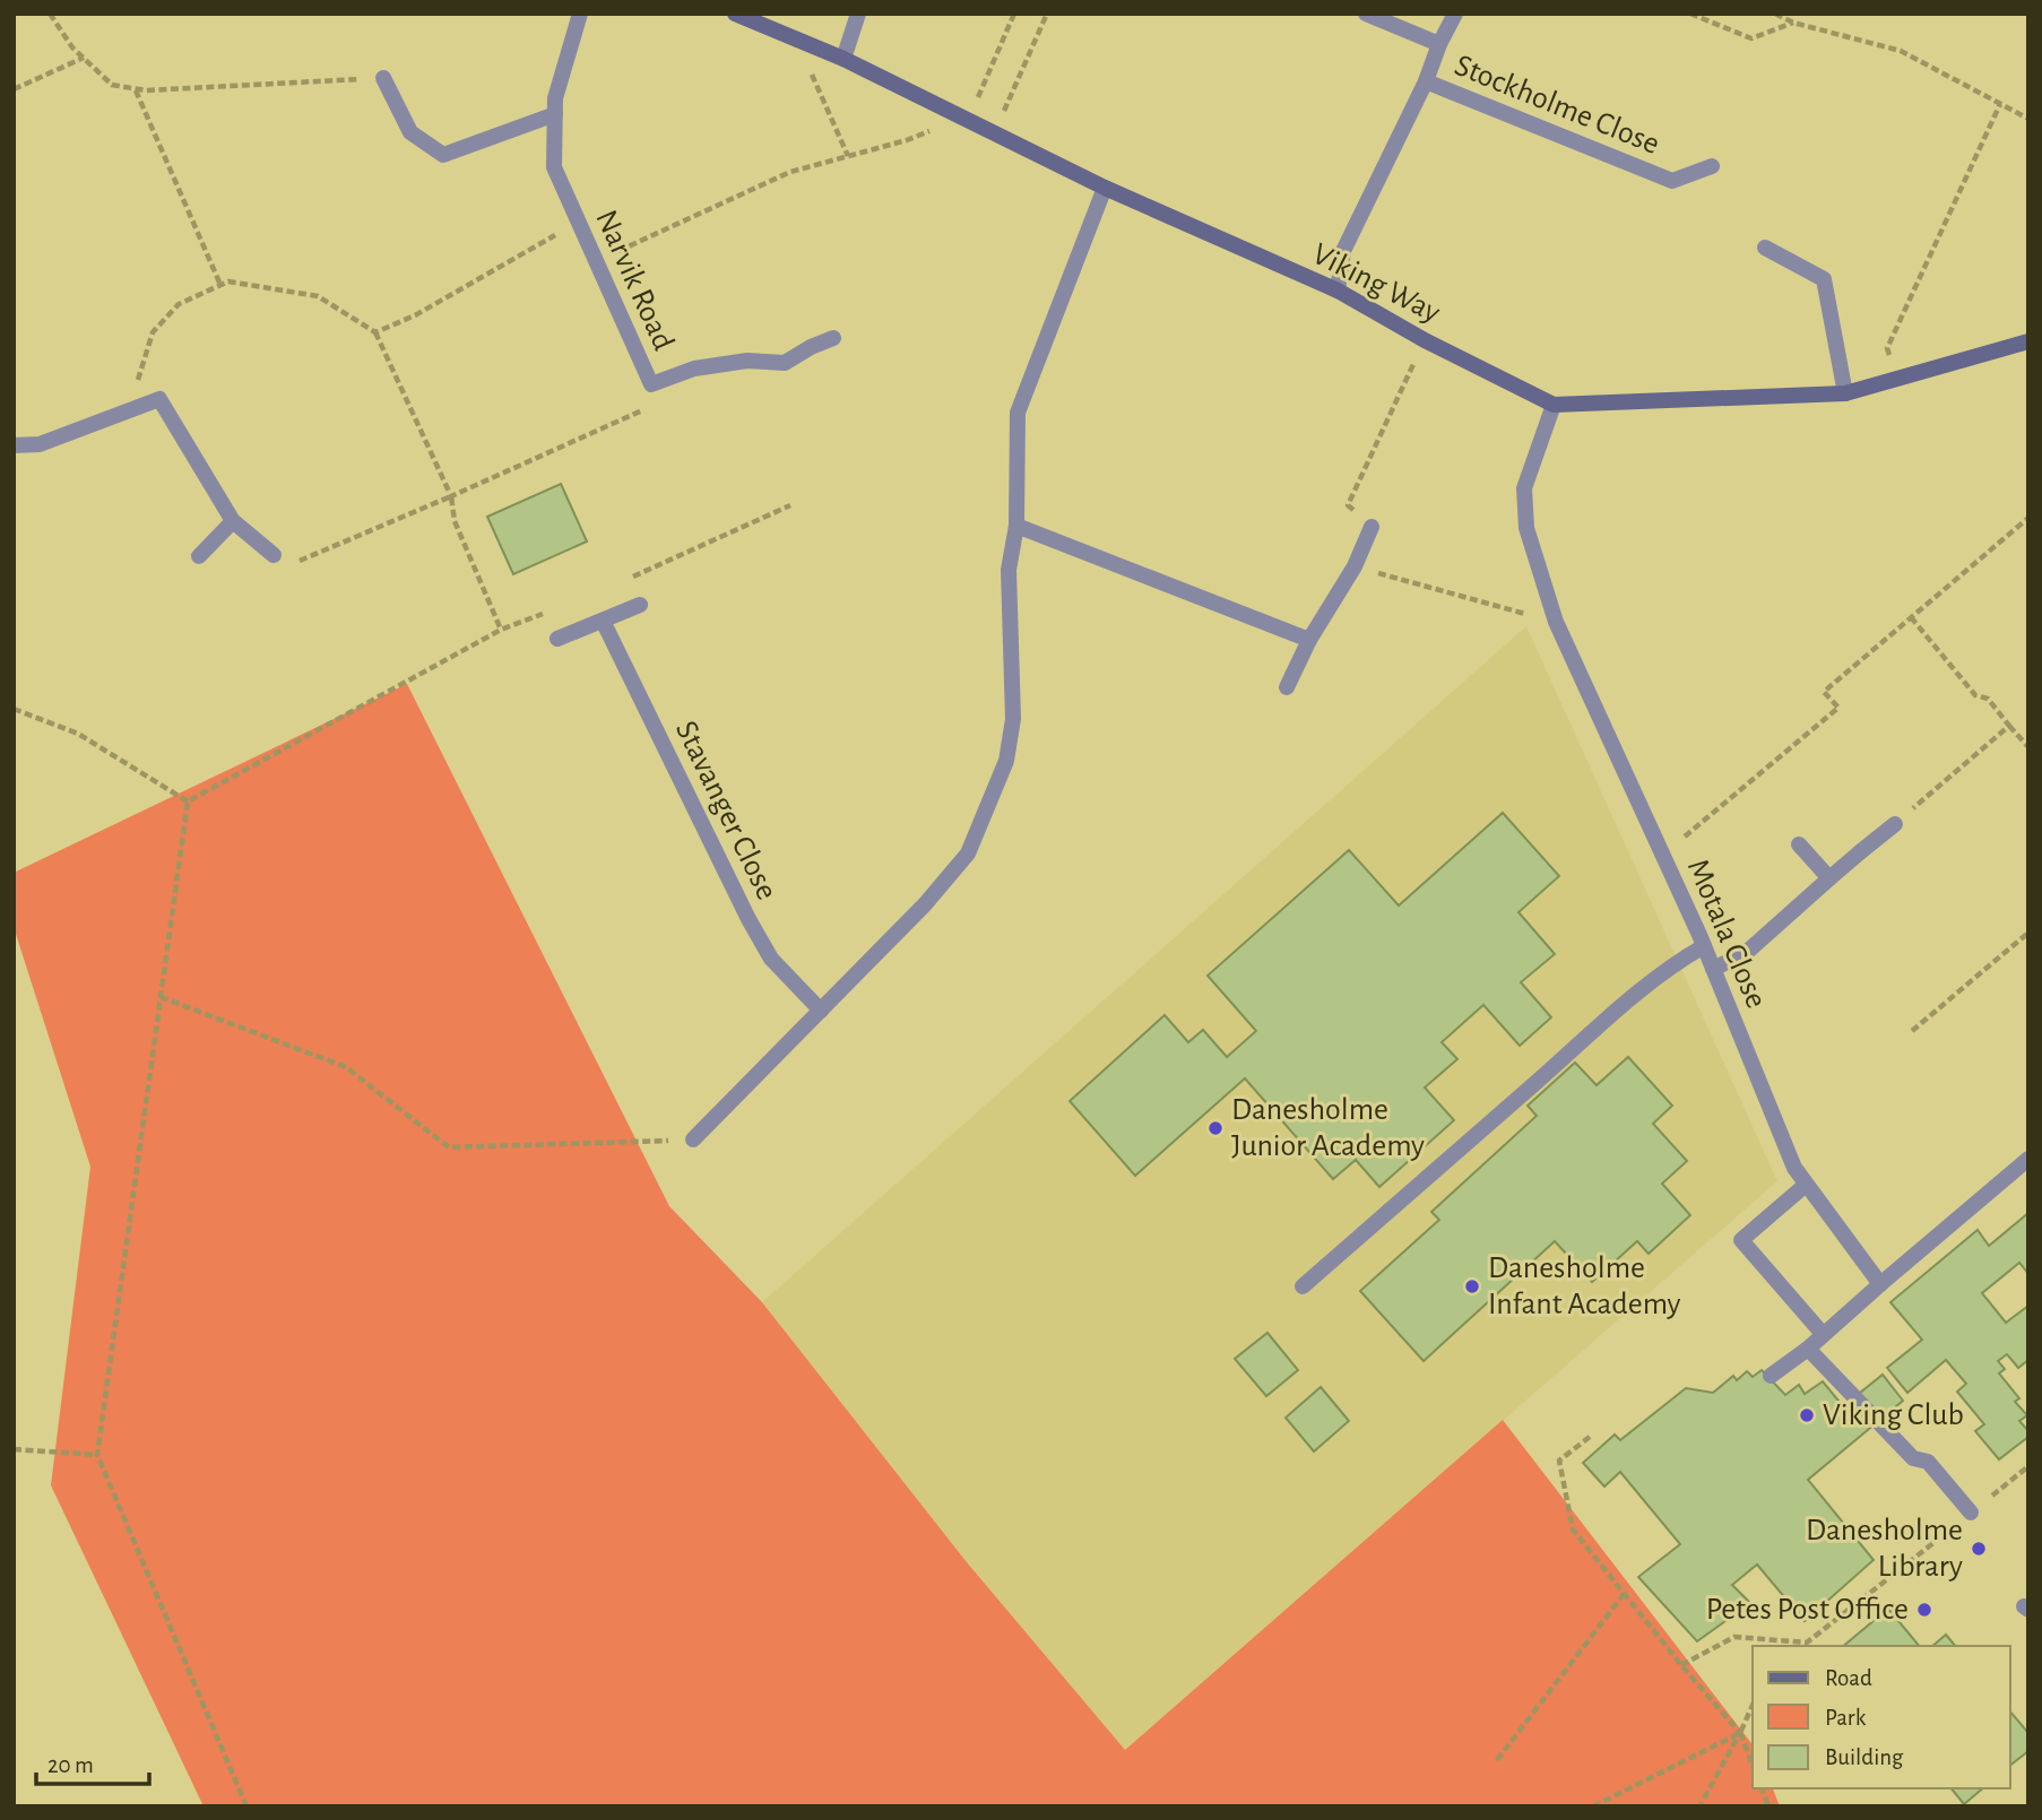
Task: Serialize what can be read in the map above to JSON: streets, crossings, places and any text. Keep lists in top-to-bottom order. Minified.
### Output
{"streets":{"street":["Stockholme Close","Narvik Road","Viking Way","Stavanger Close","Motala Close"]},"crossings":[["Stockholme Close","Viking Way"],["Viking Way","Motala Close"]],"places":["Danesholme Junior Academy","Danesholme Infant Academy","Viking Club","Danesholme Library","Petes Post Office"],"legend":["Road","Park","Building"],"scale_bar":"20 m"}
